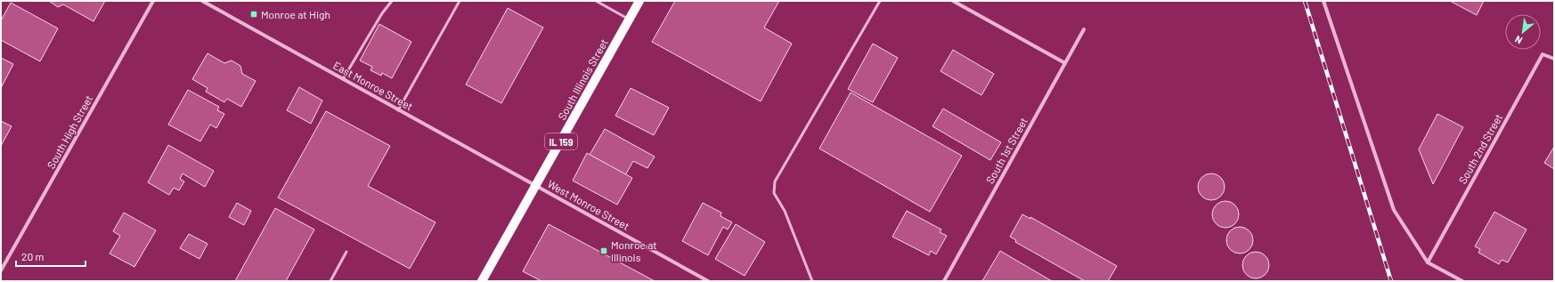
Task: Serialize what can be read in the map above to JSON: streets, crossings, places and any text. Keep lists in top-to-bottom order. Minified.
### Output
{"streets":{"main road":["South Illinois Street","IL 159"],"street":["East Monroe Street","South High Street","South 2nd Street","South 1st Street","West Monroe Street"]},"crossings":[["South Illinois Street","East Monroe Street"],["South Illinois Street","West Monroe Street"],["East Monroe Street","West Monroe Street"]],"places":{"transit":["Monroe at High","Monroe at Illinois"]},"scale_bar":"20 m","north":"bottom left"}
